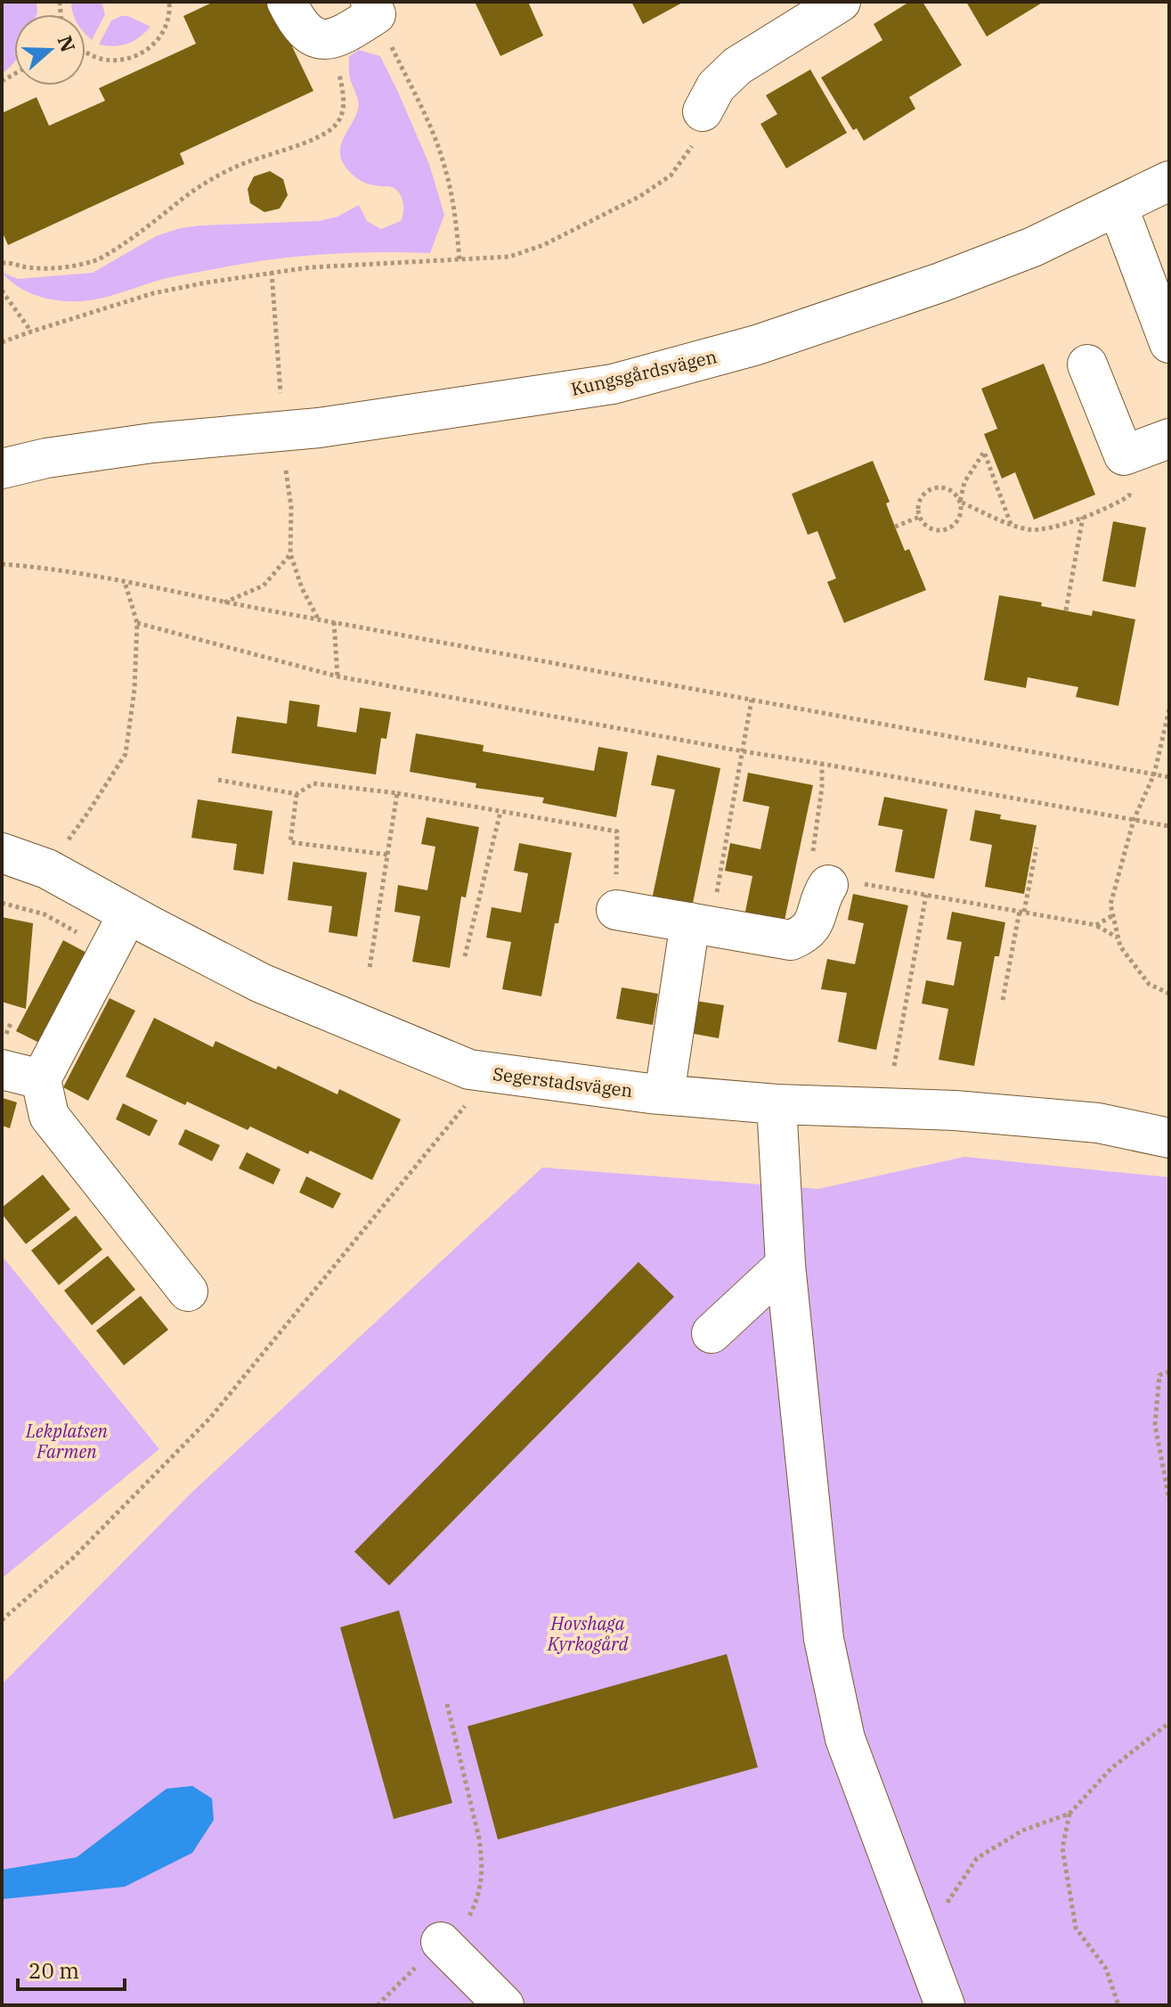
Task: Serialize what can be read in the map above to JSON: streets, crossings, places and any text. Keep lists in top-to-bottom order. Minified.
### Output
{"streets":{"street":["Kungsgårdsvägen","Segerstadsvägen"]},"parks":["Lekplatsen Farmen","Hovshaga Kyrkogård"],"scale_bar":"20 m","north":"right"}
